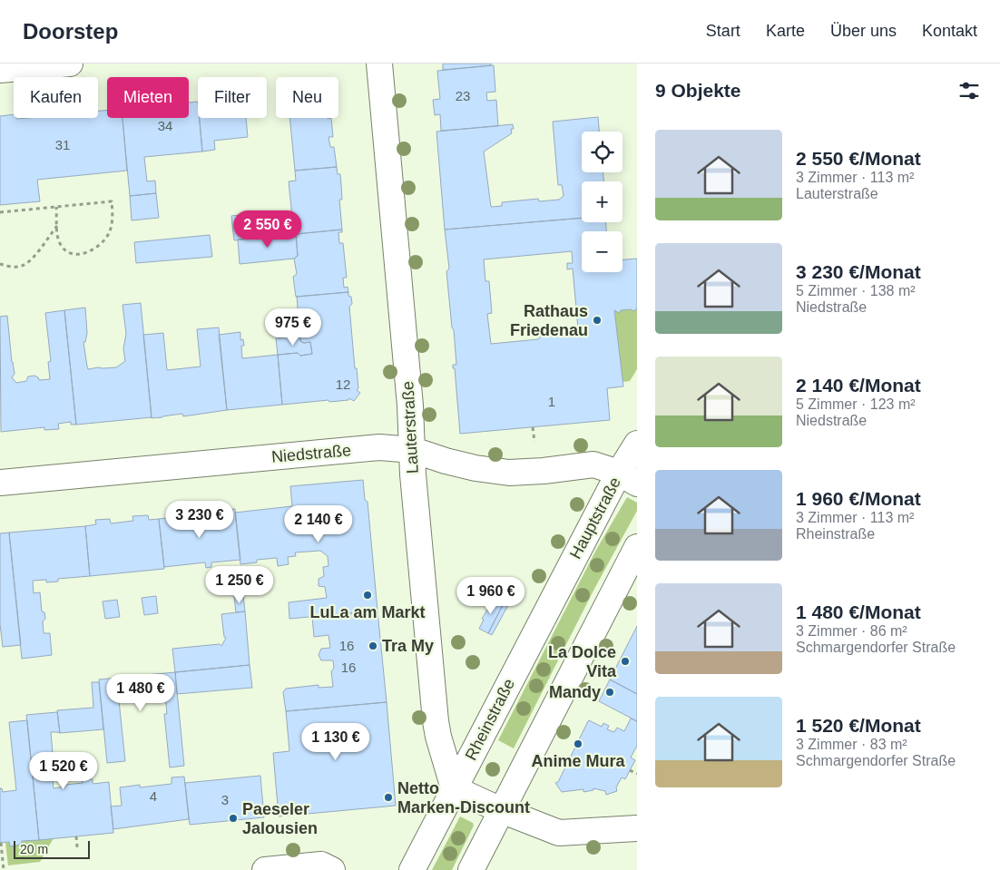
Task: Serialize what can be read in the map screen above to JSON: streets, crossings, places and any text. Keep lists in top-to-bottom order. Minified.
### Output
{"streets":{"street":["Lauterstraße","Niedstraße","Hauptstraße","Rheinstraße"]},"crossings":[["Lauterstraße","Niedstraße"],["Lauterstraße","Rheinstraße"],["Niedstraße","Hauptstraße"],["Hauptstraße","Rheinstraße"]],"places":["Rathaus Friedenau","LuLa am Markt","Tra My","La Dolce Vita","Mandy","Anime Mura","Netto Marken-Discount","Paeseler Jalousien"],"house_numbers":["23","34","31","12","1","16","16","4","3"],"scale_bar":"20 m","page":{"header":"Doorstep","nav":["Start","Karte","Über uns","Kontakt"],"heading":"9 Objekte","chip":["Kaufen","Mieten","Filter","Neu"],"list":[{"name":"2 550 €/Monat","note":"3 Zimmer · 113 m² · Lauterstraße"},{"name":"3 230 €/Monat","note":"5 Zimmer · 138 m² · Niedstraße"},{"name":"2 140 €/Monat","note":"5 Zimmer · 123 m² · Niedstraße"},{"name":"1 960 €/Monat","note":"3 Zimmer · 113 m² · Rheinstraße"},{"name":"1 480 €/Monat","note":"3 Zimmer · 86 m² · Schmargendorfer Straße"},{"name":"1 520 €/Monat","note":"3 Zimmer · 83 m² · Schmargendorfer Straße"}],"map_buttons":["+","−"],"price":["2 550 €","975 €","3 230 €","2 140 €","1 250 €","1 960 €","1 480 €","1 130 €","1 520 €"],"scale":"20 m"}}
